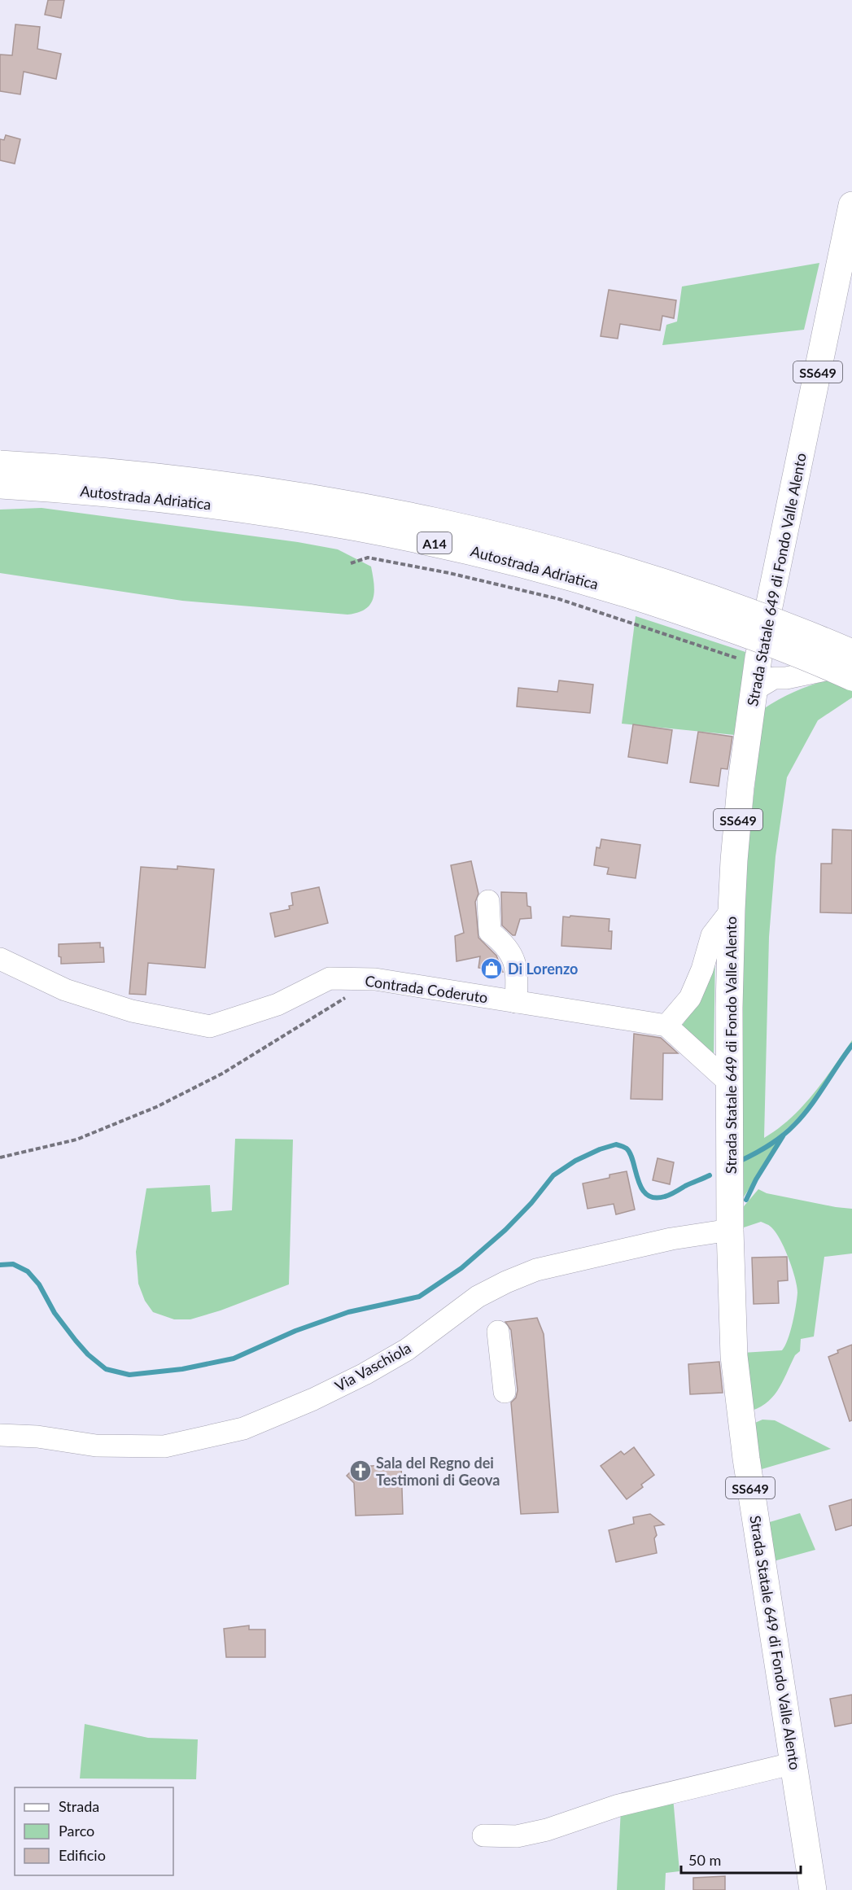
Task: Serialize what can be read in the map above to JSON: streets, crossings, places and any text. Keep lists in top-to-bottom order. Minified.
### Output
{"streets":{"main road":["SS649","Autostrada Adriatica","A14","Strada Statale 649 di Fondo Valle Alento"],"street":["Contrada Coderuto","Via Vaschiola"]},"crossings":[["Strada Statale 649 di Fondo Valle Alento","Via Vaschiola"]],"places":{"shop":["Di Lorenzo"],"church":["Sala del Regno dei Testimoni di Geova"]},"legend":["Strada","Parco","Edificio"],"scale_bar":"50 m"}
